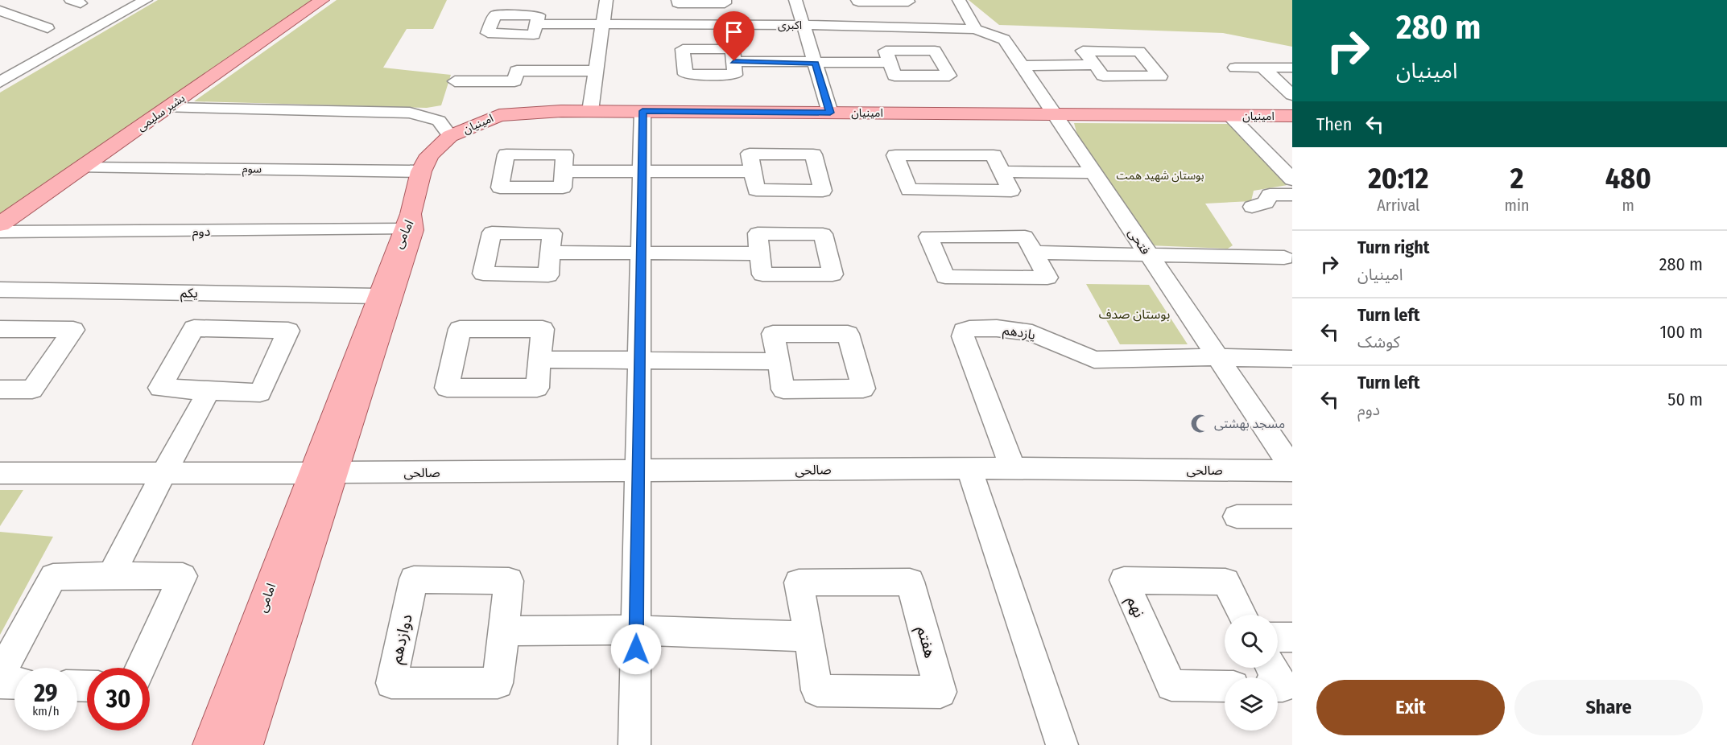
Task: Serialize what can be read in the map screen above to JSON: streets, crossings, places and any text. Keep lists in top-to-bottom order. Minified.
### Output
{"streets":{"main road":["بشیر سلیمی","امینیان","امامی"],"street":["اکبری","سوم","دوم","فتحی","یکم","یازدهم","صالحی","نهم","دوازدهم","هفتم"]},"crossings":[["اکبری","فتحی"],["بشیر سلیمی","سوم"],["امینیان","سوم"],["امینیان","دوم"],["امینیان","امامی"],["امینیان","فتحی"],["دوم","امامی"],["امامی","یکم"],["امامی","صالحی"],["فتحی","یازدهم"],["فتحی","صالحی"],["یازدهم","صالحی"]],"parks":["بوستان شهید همت","بوستان صدف"],"places":{"mosque":["مسجد بهشتی"]},"page":{"turn":["280 m","امینیان"],"then":"Then","eta":["20:12","Arrival","2","min","480","m"],"list":[{"name":"Turn right","note":"امینیان","value":"280 m"},{"name":"Turn left","note":"کوشک","value":"100 m"},{"name":"Turn left","note":"دوم","value":"50 m"}],"speed":"29 km/h","limit":"30","buttons":["Exit","Share"]}}
